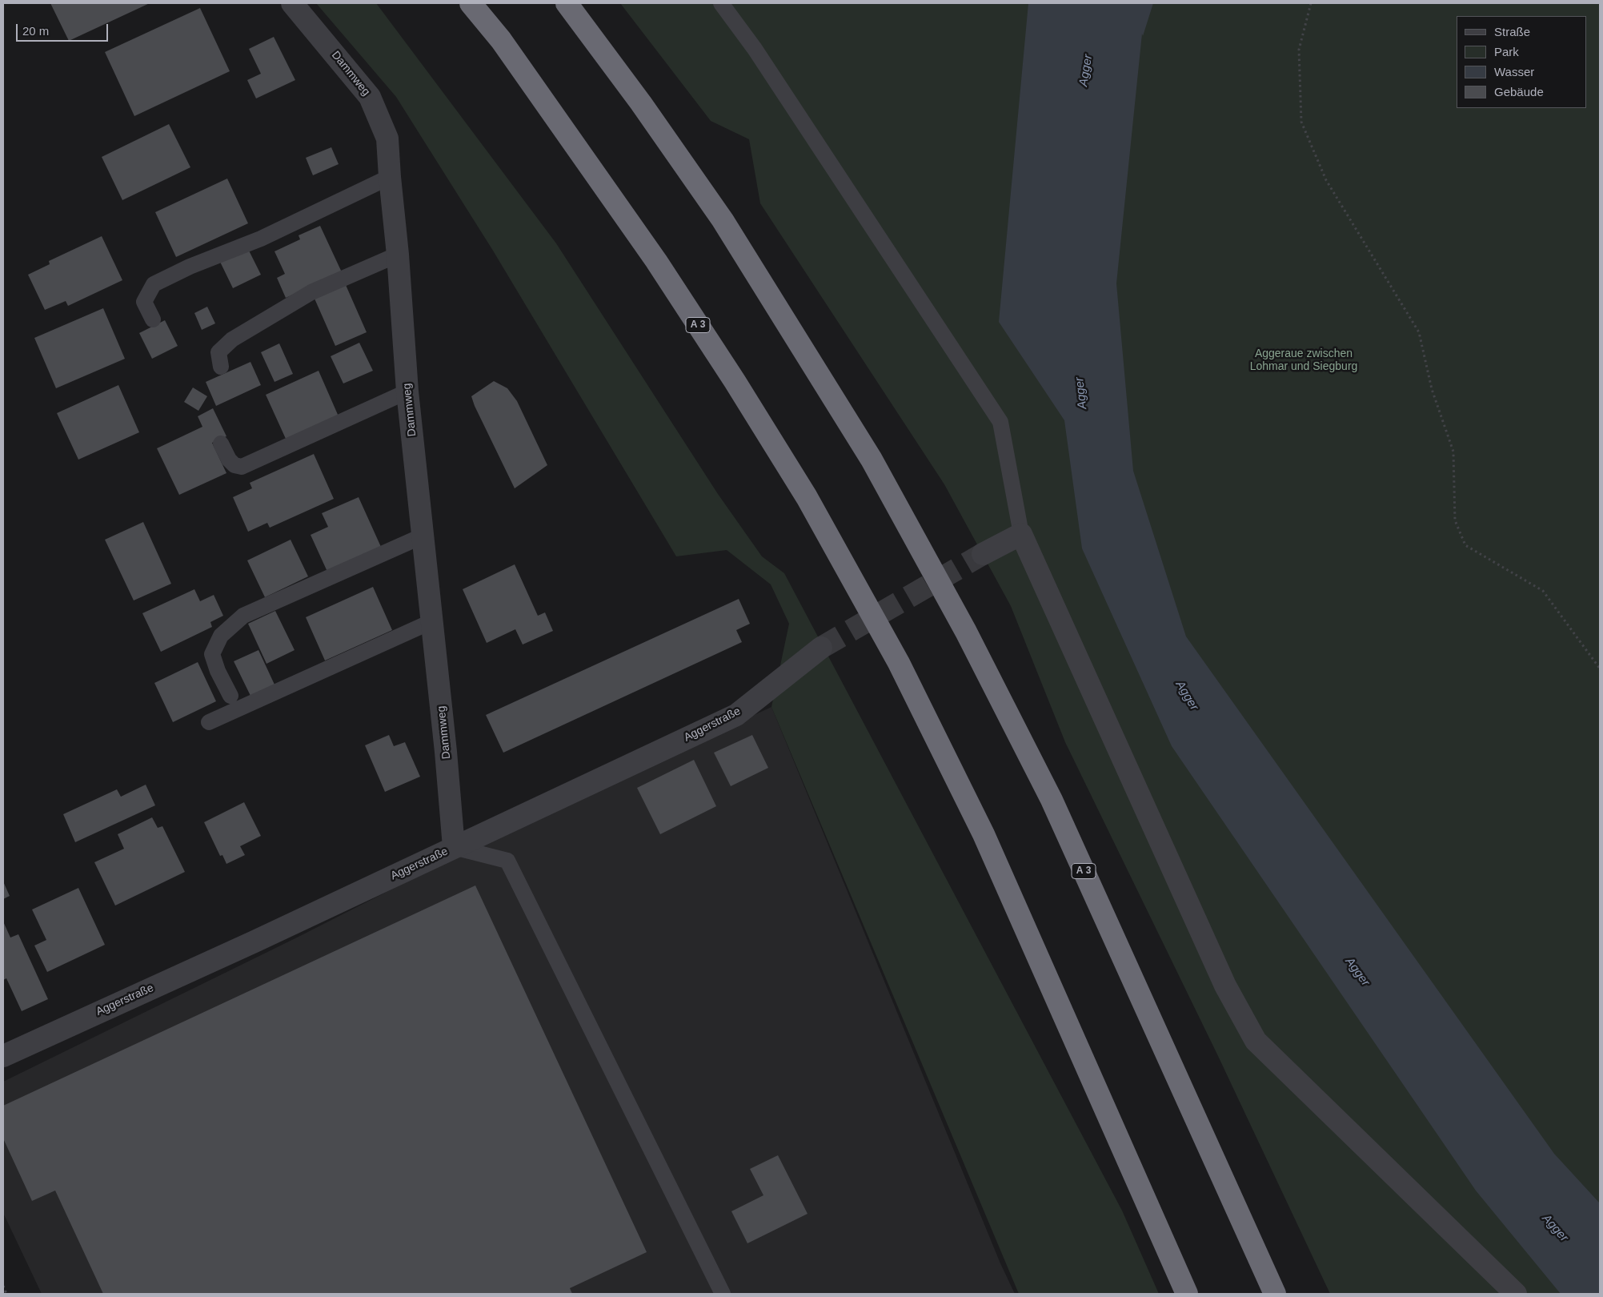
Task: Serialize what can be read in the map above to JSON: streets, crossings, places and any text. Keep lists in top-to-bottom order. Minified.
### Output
{"streets":{"highway":["A 3"],"street":["Dammweg","Aggerstraße"]},"crossings":[["Dammweg","Aggerstraße"]],"water":["Agger"],"parks":["Aggeraue zwischen Lohmar und Siegburg"],"legend":["Straße","Park","Wasser","Gebäude"],"scale_bar":"20 m"}
